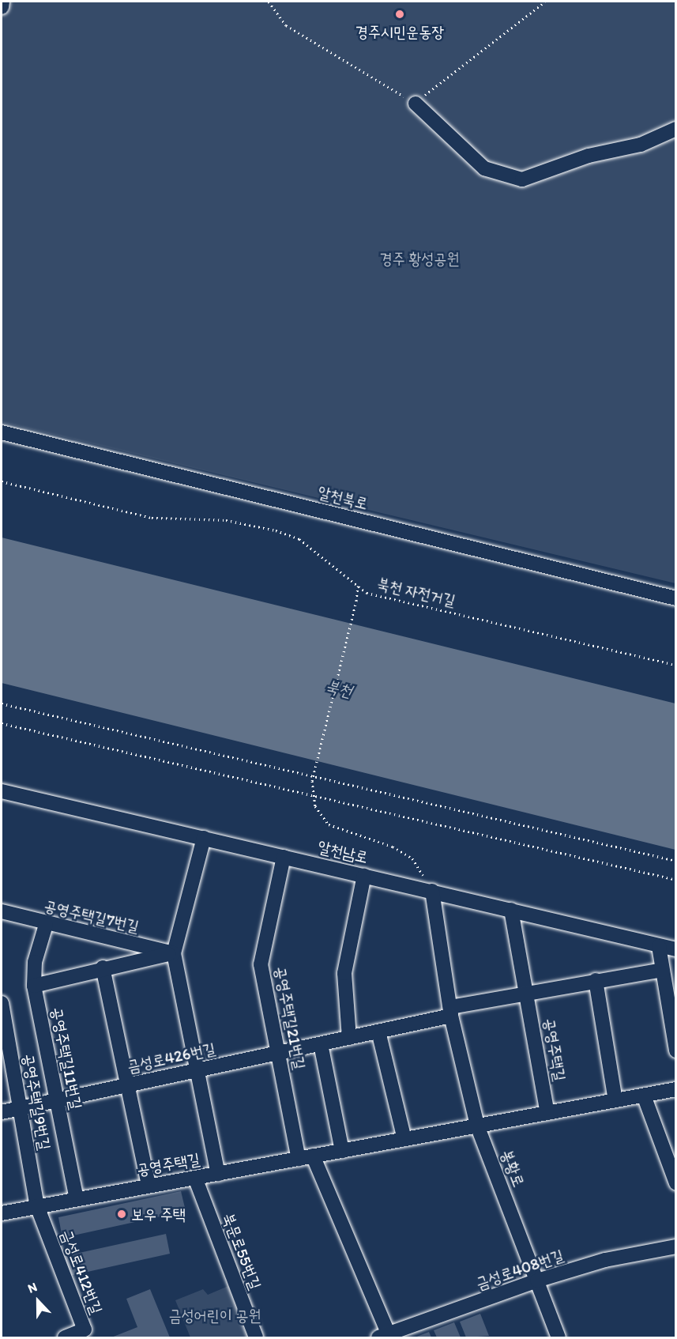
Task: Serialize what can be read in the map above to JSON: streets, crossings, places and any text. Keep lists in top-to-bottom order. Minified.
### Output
{"streets":{"street":["알천북로","알천남로","공영주택길7번길","공영주택길21번길","공영주택길","금성로426번길","공영주택길11번길","공영주택길9번길","봉황로","북문로55번길","금성로408번길","금성로412번길"],"path":["북천 자전거길"]},"crossings":[["알천남로","공영주택길21번길"],["알천남로","공영주택길"],["알천남로","봉황로"],["공영주택길7번길","공영주택길11번길"],["공영주택길21번길","공영주택길"],["공영주택길21번길","금성로426번길"],["공영주택길","공영주택길11번길"],["공영주택길","공영주택길9번길"],["공영주택길","봉황로"],["공영주택길","북문로55번길"],["공영주택길","금성로412번길"],["금성로426번길","공영주택길11번길"],["금성로426번길","공영주택길9번길"],["금성로426번길","봉황로"],["공영주택길9번길","금성로412번길"],["봉황로","금성로408번길"]],"water":["북천"],"parks":["경주 황성공원","금성어린이 공원"],"places":["경주시민운동장","보우 주택"],"north":"top"}
